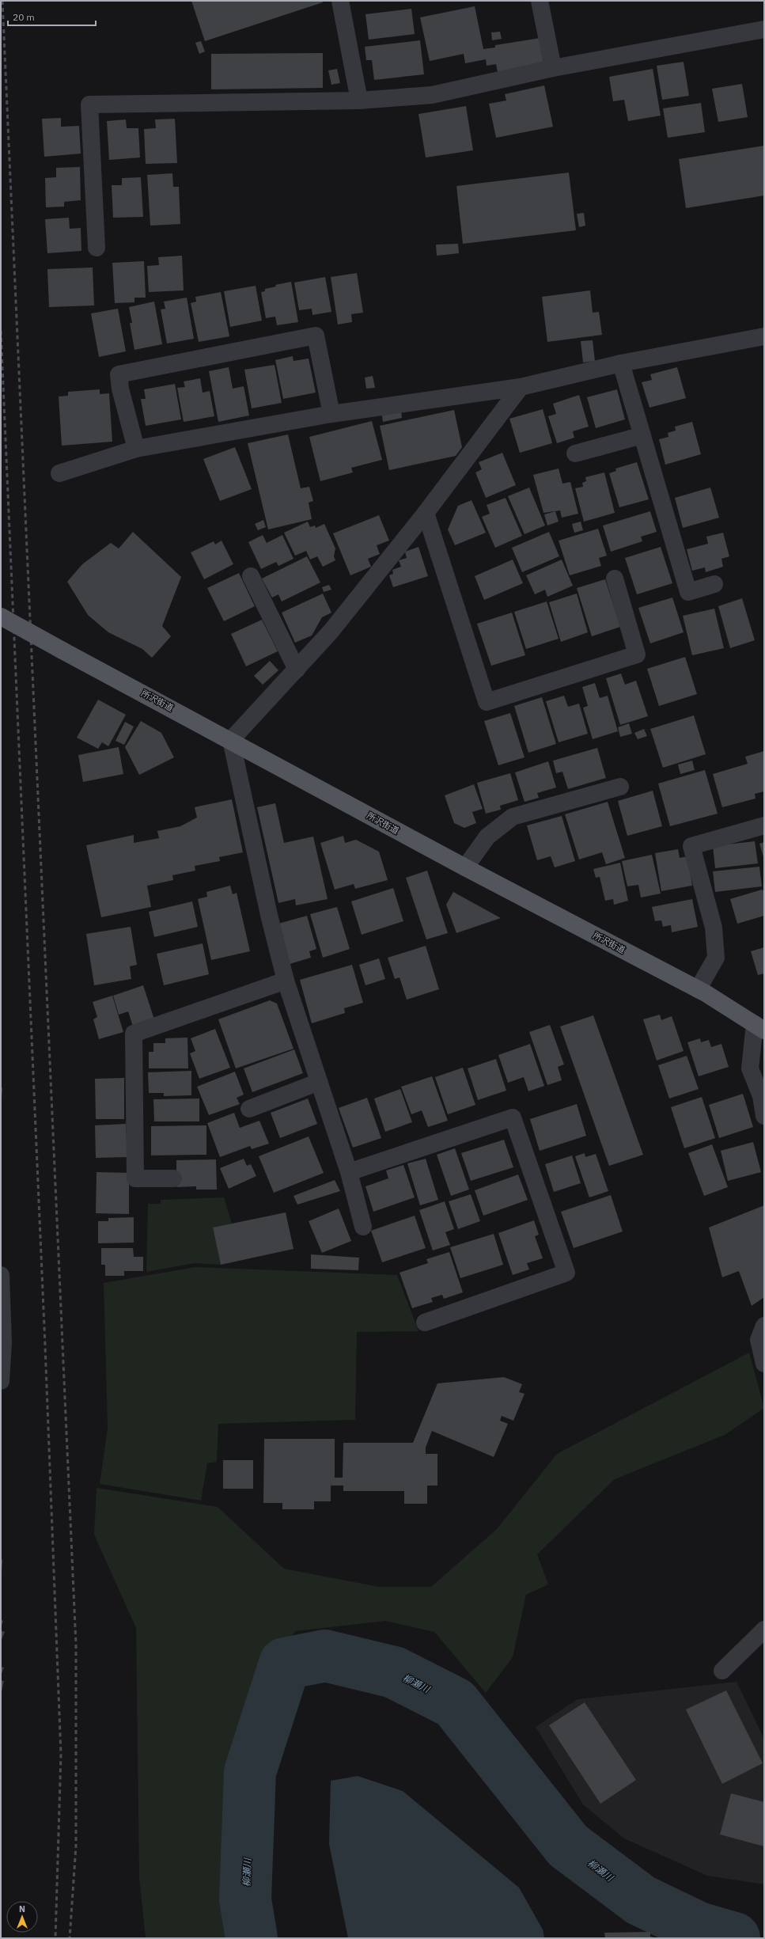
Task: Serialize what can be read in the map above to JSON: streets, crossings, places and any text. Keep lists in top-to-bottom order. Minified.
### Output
{"streets":{"main road":["所沢街道"]},"water":["柳瀬川"],"scale_bar":"20 m","north":"top"}
